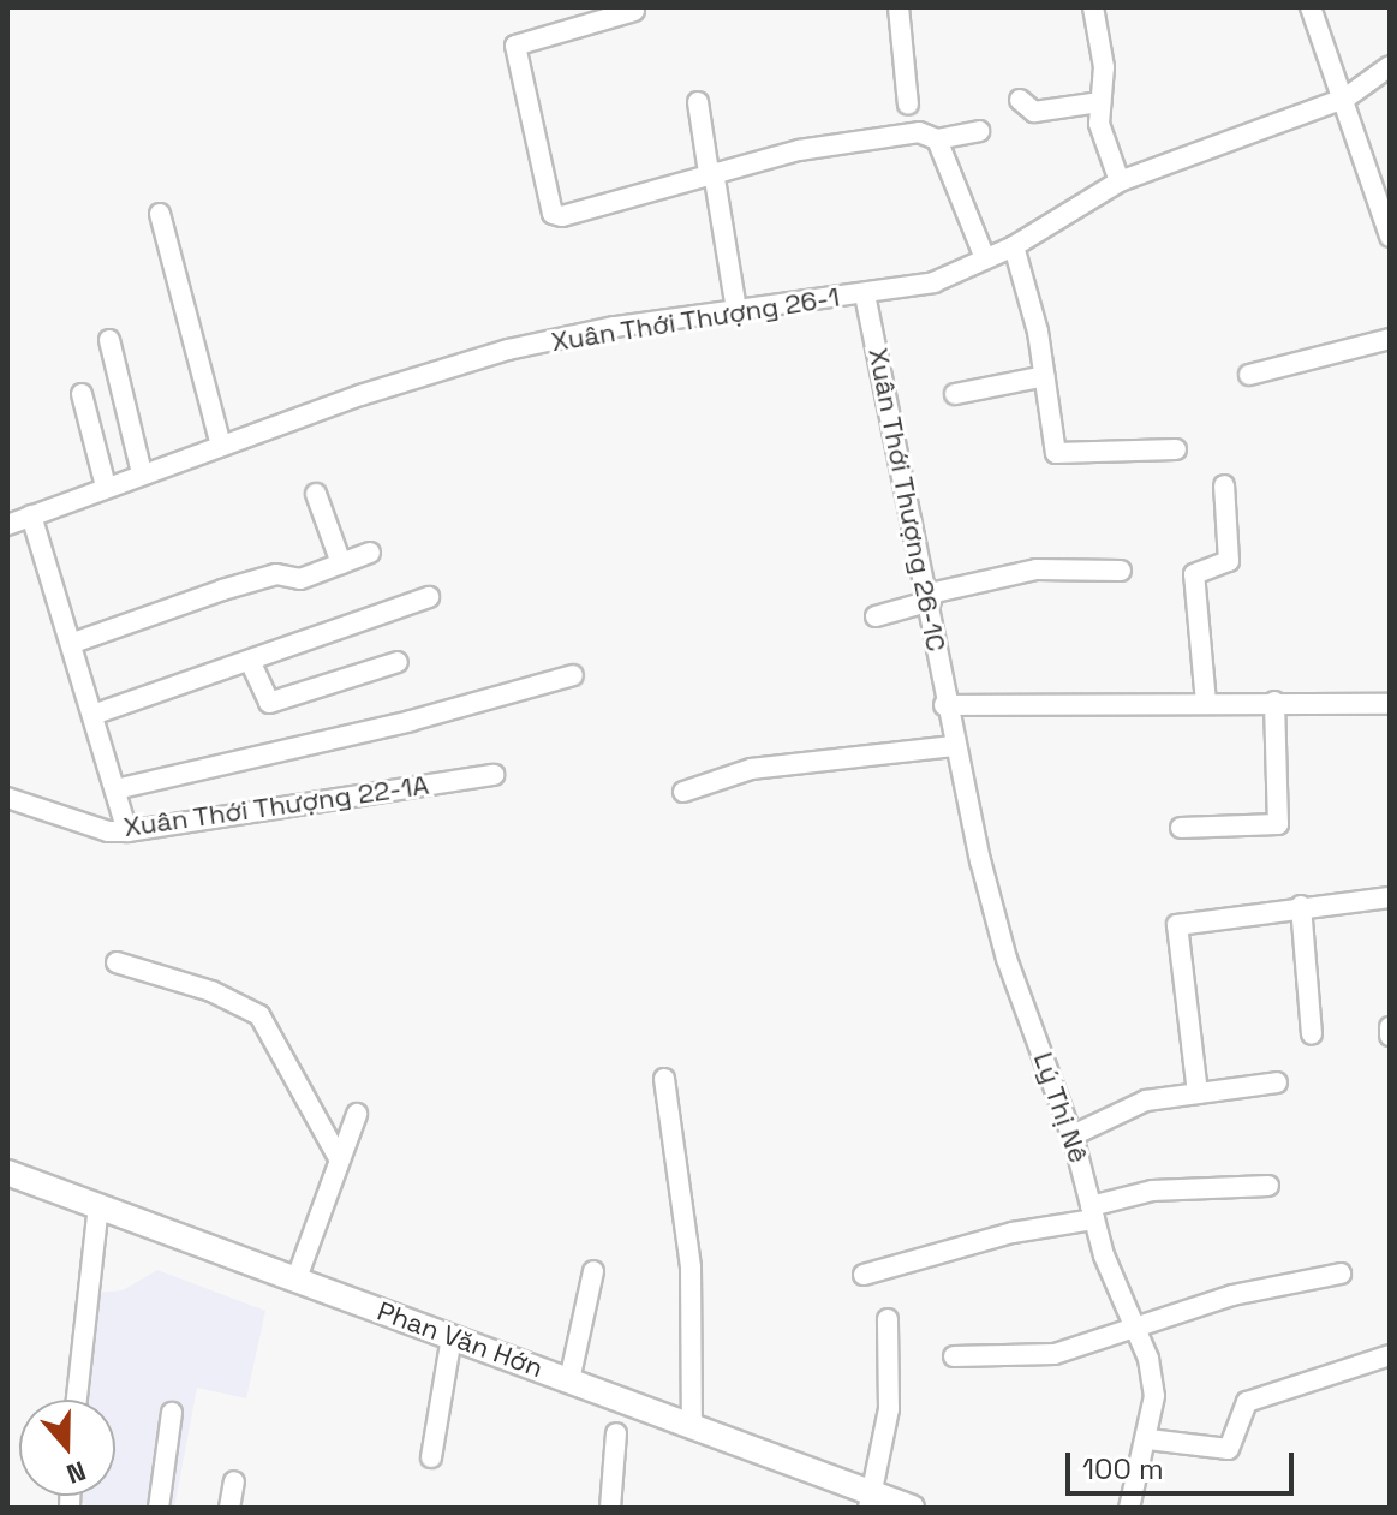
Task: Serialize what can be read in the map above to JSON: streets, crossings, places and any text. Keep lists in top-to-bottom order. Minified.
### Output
{"streets":{"main road":["Phan Văn Hớn"],"street":["Xuân Thới Thượng 26-1","Xuân Thới Thượng 26-1C","Xuân Thới Thượng 22-1A","Lý Thị Nê"]},"crossings":[["Xuân Thới Thượng 26-1","Xuân Thới Thượng 26-1C"],["Xuân Thới Thượng 26-1C","Lý Thị Nê"]],"scale_bar":"100 m","north":"bottom"}
